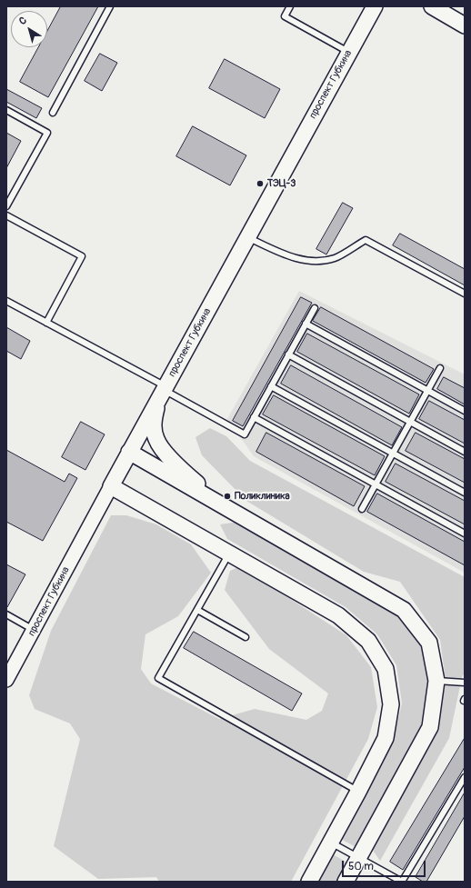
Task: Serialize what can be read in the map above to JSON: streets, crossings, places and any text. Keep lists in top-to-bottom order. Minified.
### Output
{"streets":{"main road":["проспект Губкина"]},"places":["ТЭЦ-3","Поликлиника"],"scale_bar":"50 m","north":"top left"}
